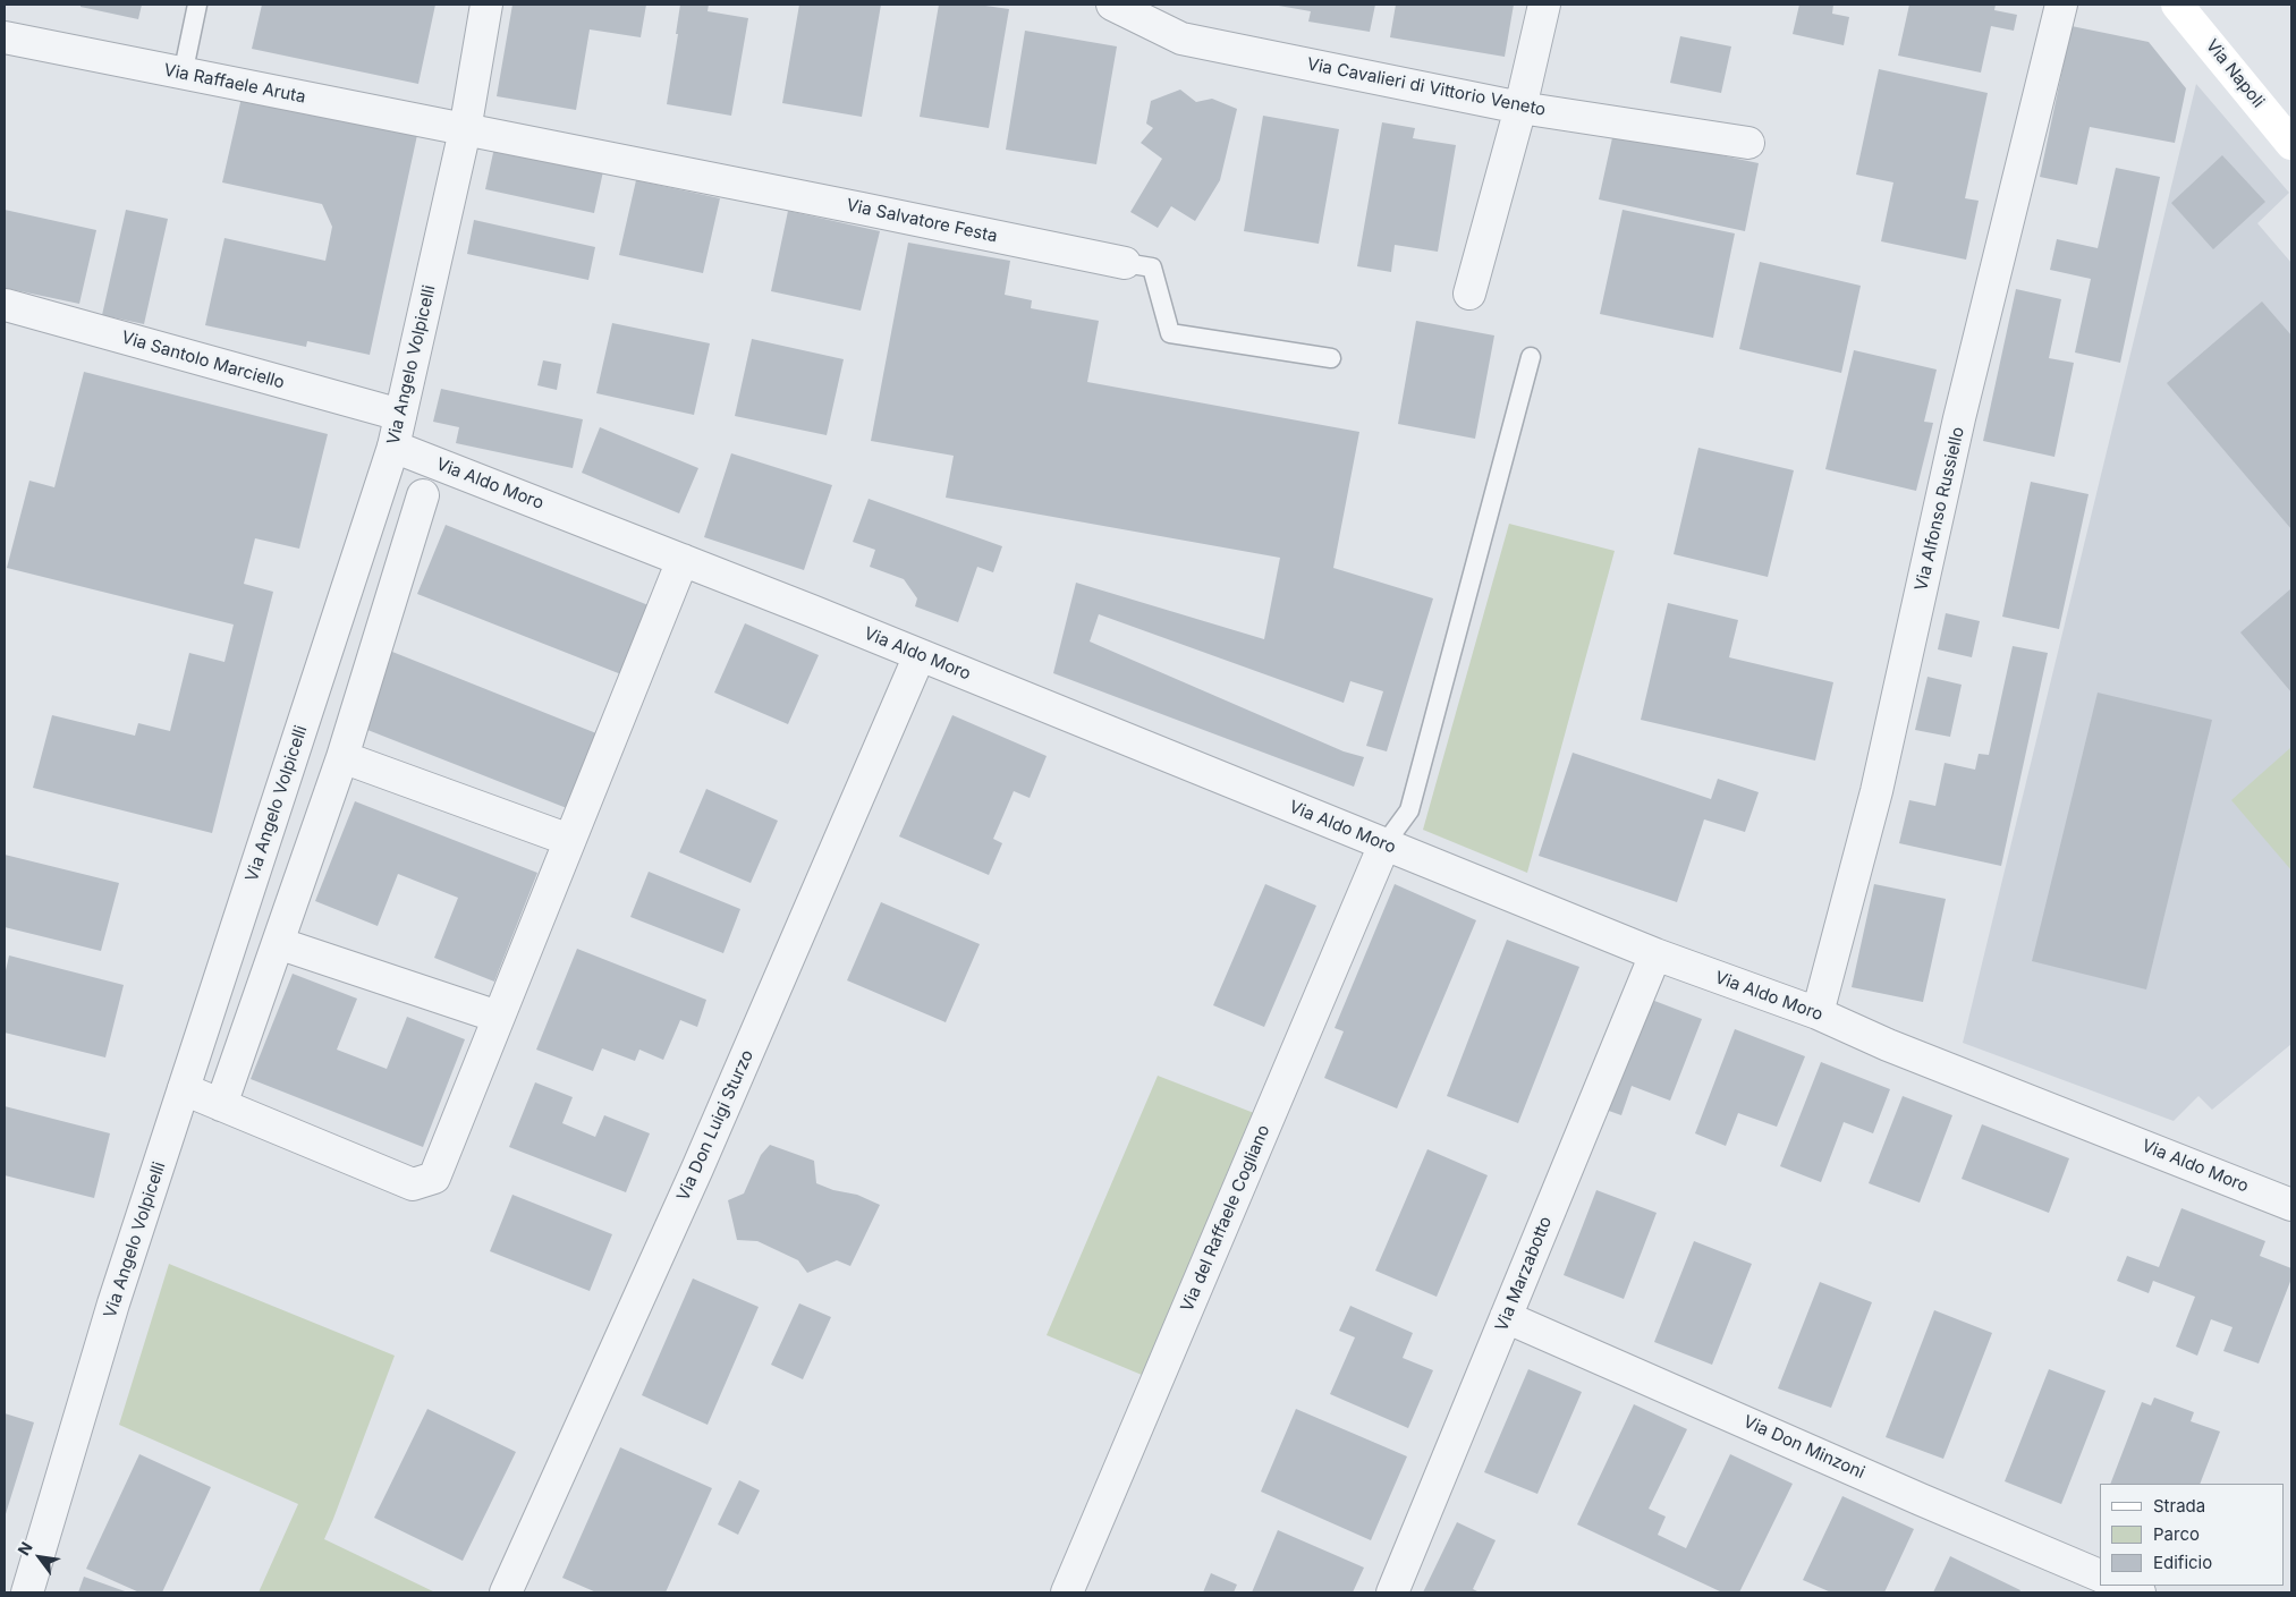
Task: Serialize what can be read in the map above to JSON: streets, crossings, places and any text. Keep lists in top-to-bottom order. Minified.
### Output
{"streets":{"main road":["Via Napoli"],"street":["Via Raffaele Aruta","Via Cavalieri di Vittorio Veneto","Via Salvatore Festa","Via Santolo Marciello","Via Angelo Volpicelli","Via Aldo Moro","Via Alfonso Russiello","Via Don Luigi Sturzo","Via del Raffaele Cogliano","Via Marzabotto","Via Don Minzoni"]},"crossings":[["Via Raffaele Aruta","Via Salvatore Festa"],["Via Raffaele Aruta","Via Angelo Volpicelli"],["Via Salvatore Festa","Via Angelo Volpicelli"],["Via Santolo Marciello","Via Angelo Volpicelli"],["Via Angelo Volpicelli","Via Aldo Moro"],["Via Aldo Moro","Via Alfonso Russiello"],["Via Aldo Moro","Via Don Luigi Sturzo"],["Via Aldo Moro","Via del Raffaele Cogliano"],["Via Aldo Moro","Via Marzabotto"],["Via Marzabotto","Via Don Minzoni"]],"legend":["Strada","Parco","Edificio"],"north":"top left"}
